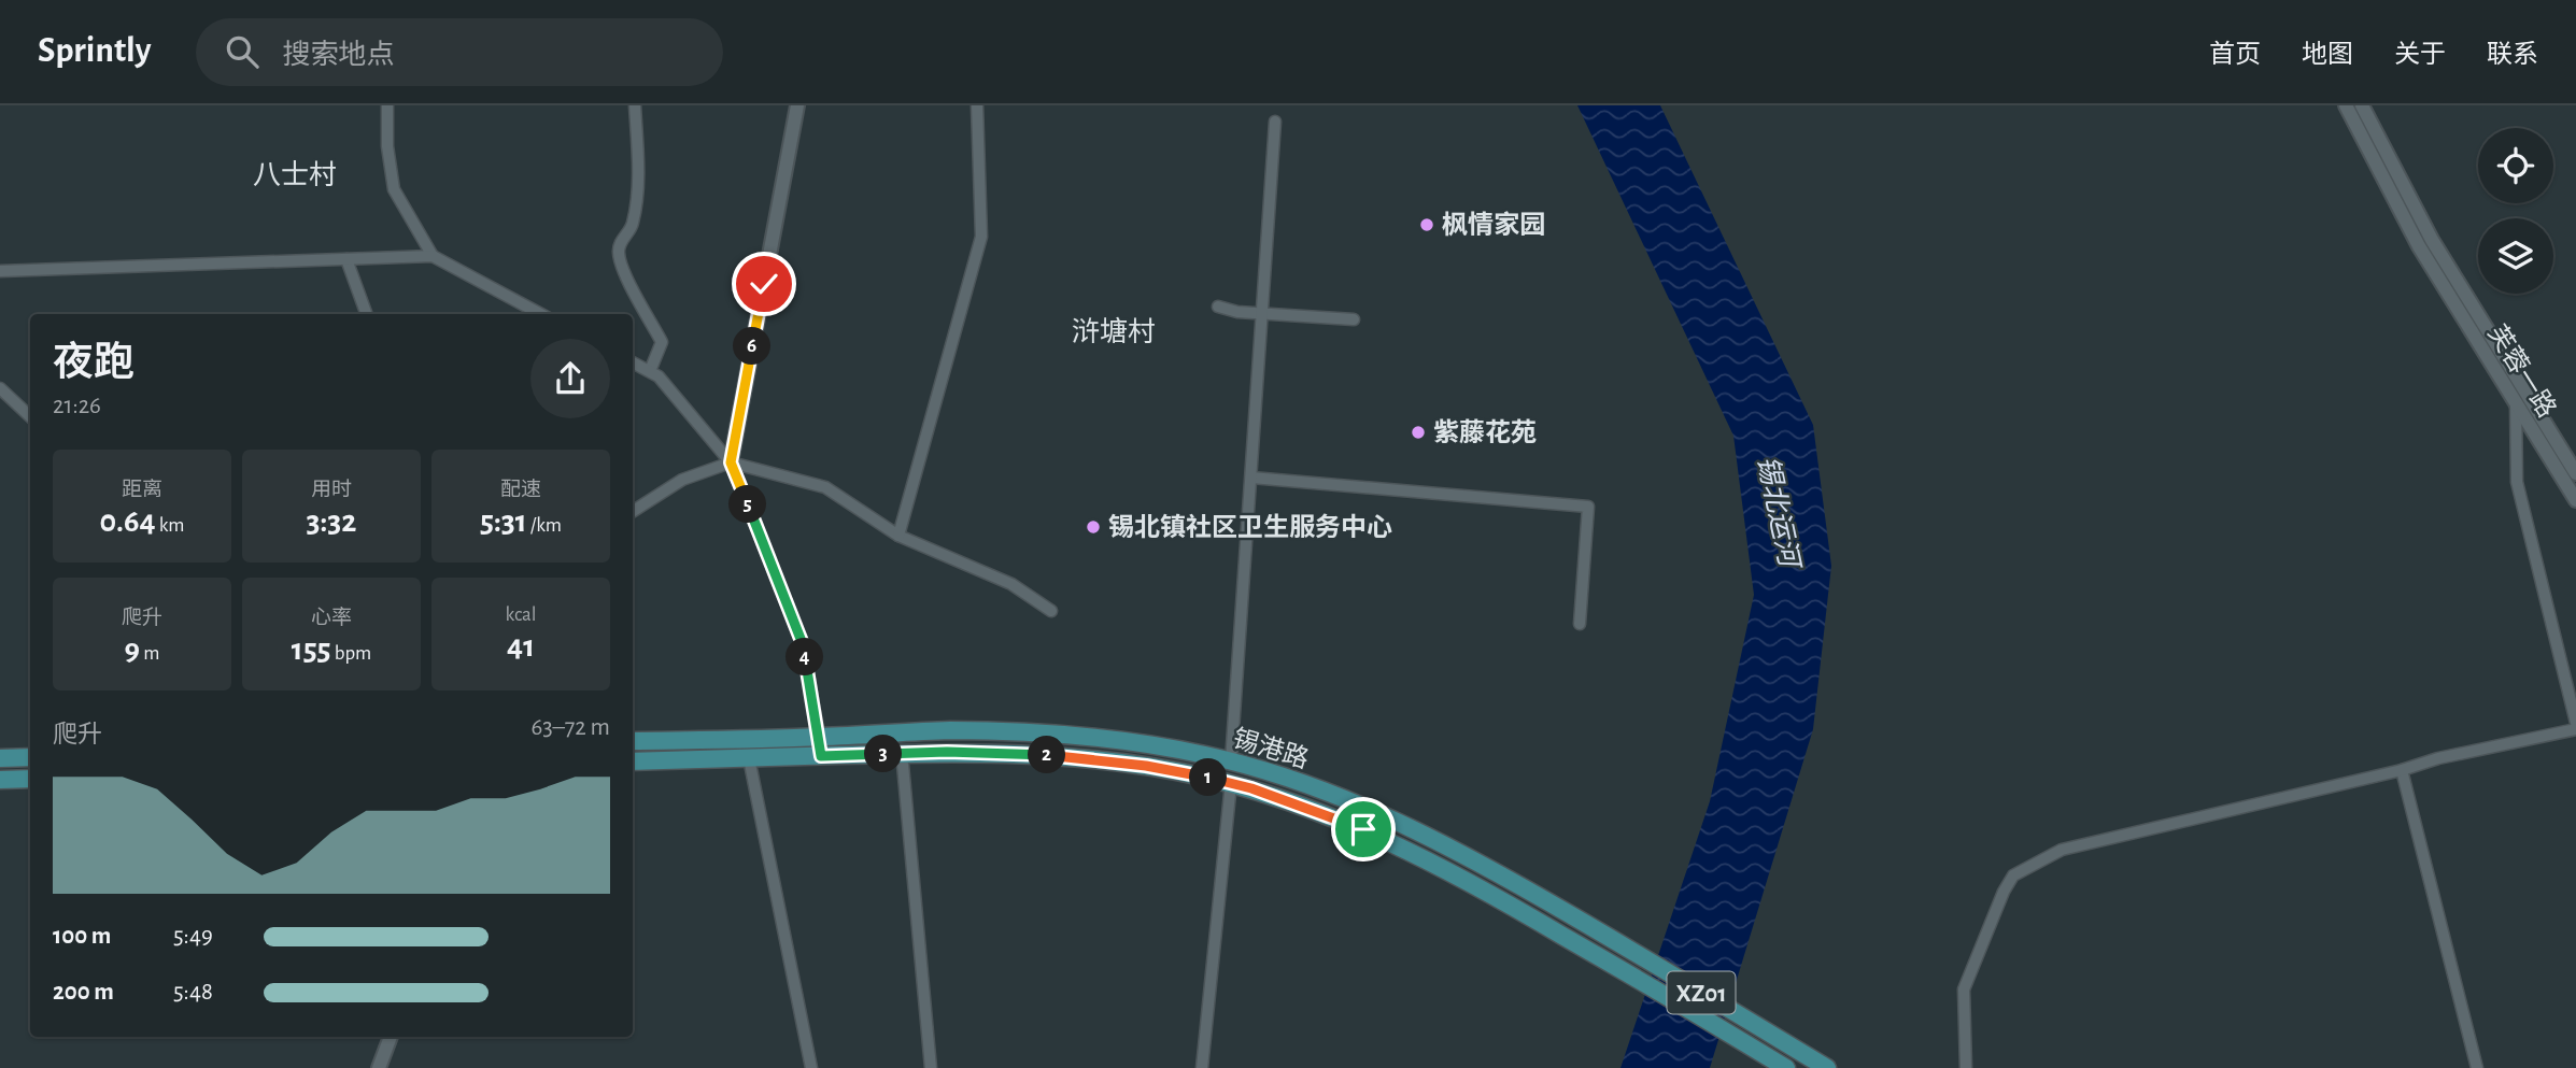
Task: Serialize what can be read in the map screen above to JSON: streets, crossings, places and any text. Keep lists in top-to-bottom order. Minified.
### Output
{"streets":{"main road":["锡港路","XZ01"],"street":["芙蓉一路"]},"districts":["八士村","浒塘村"],"water":["锡北运河"],"places":["枫情家园","紫藤花苑","锡北镇社区卫生服务中心"],"page":{"header":"Sprintly","search":"搜索地点","nav":["首页","地图","关于","联系"],"heading":["夜跑","21:26"],"pins":["6","5","4","3","2","1"],"stats":[["距离","0.64 km"],["用时","3:32"],["配速","5:31 /km"],["爬升","9 m"],["心率","155 bpm"],["kcal","41"]],"chart":["爬升","63–72 m"],"list":[{"name":"100 m","note":"5:49"},{"name":"200 m","note":"5:48"}]}}
